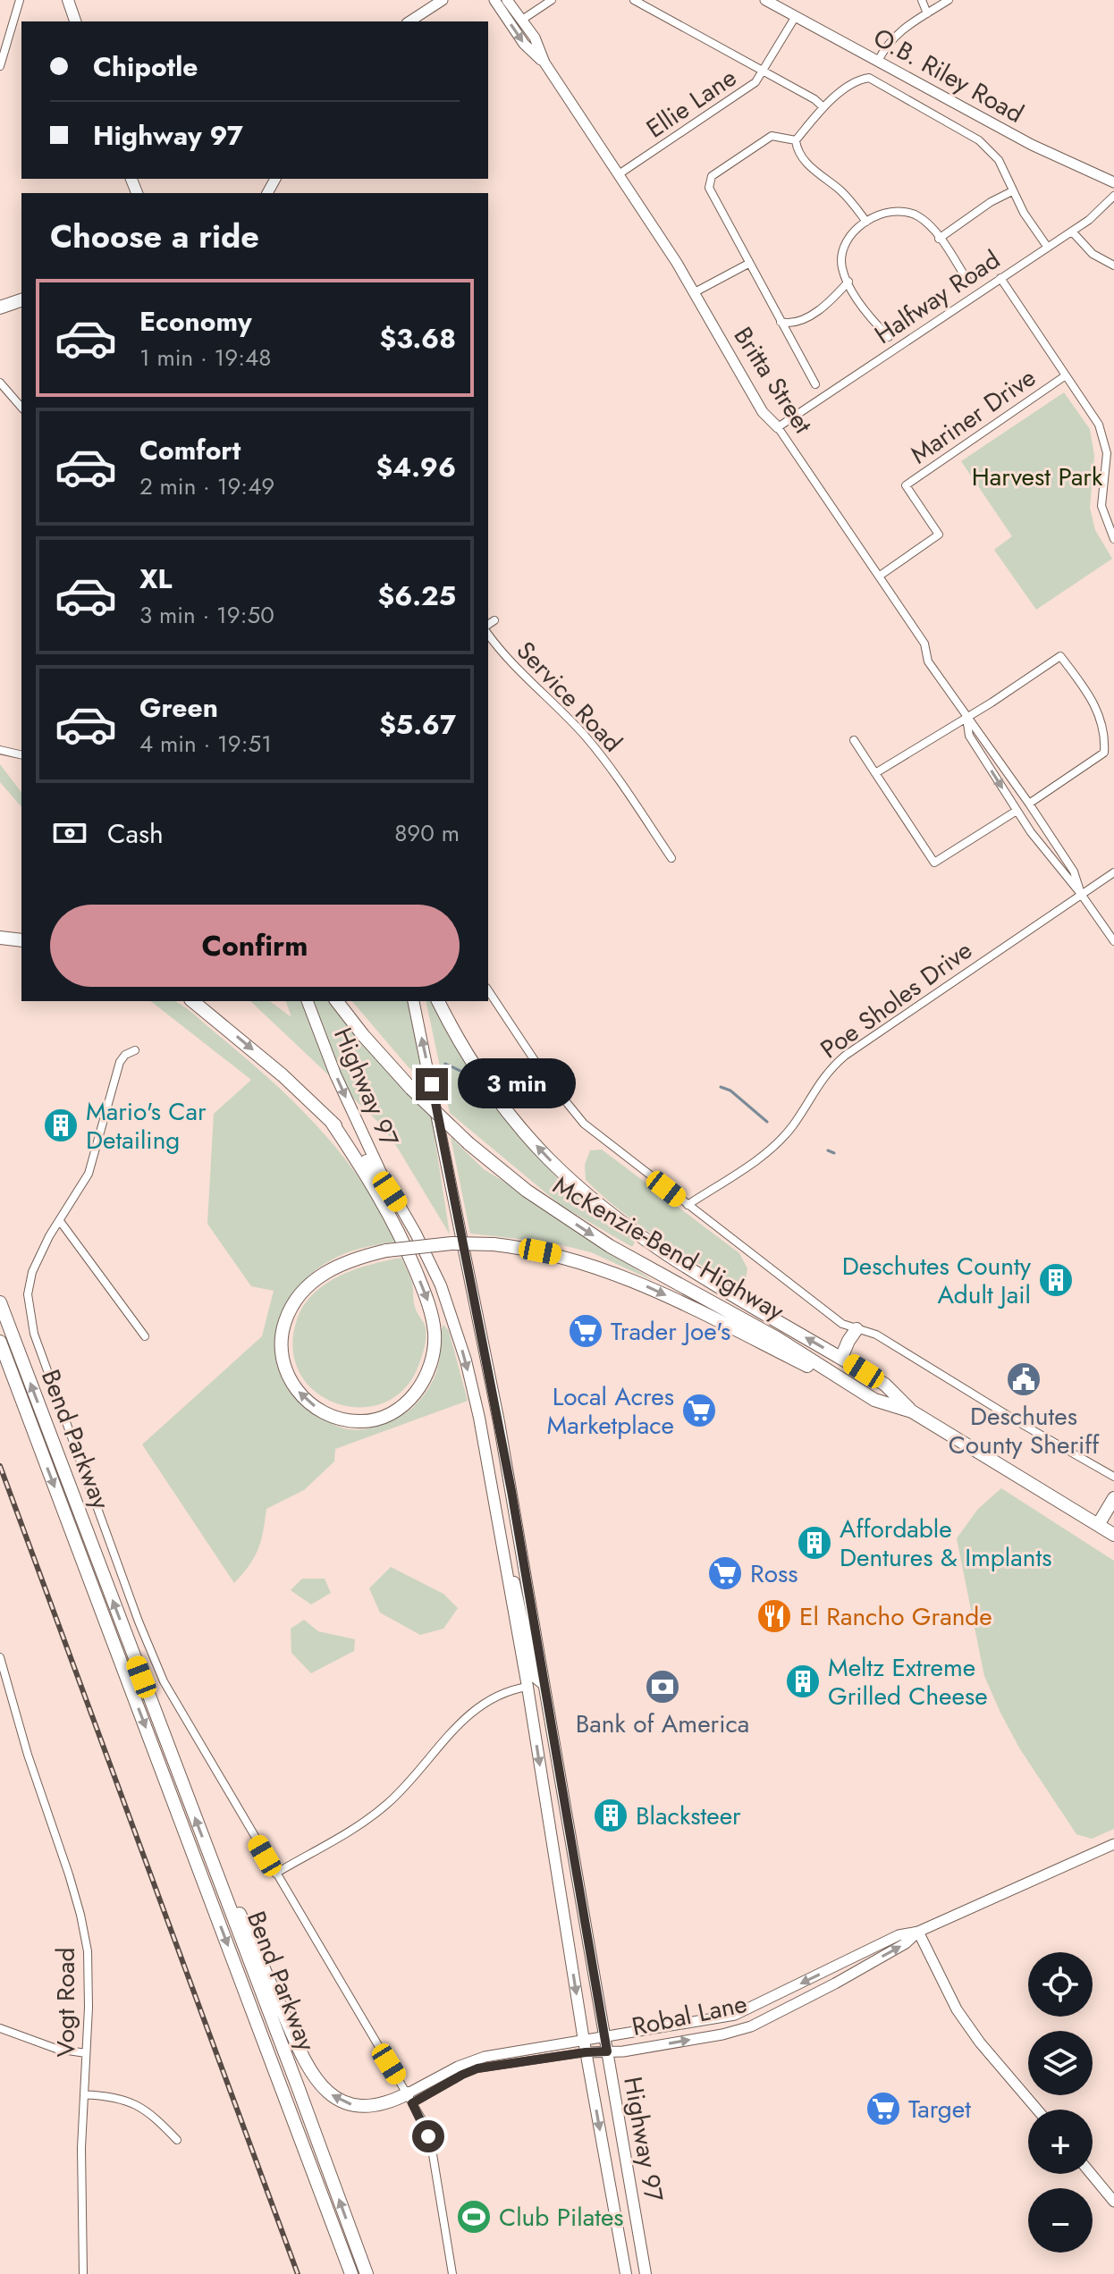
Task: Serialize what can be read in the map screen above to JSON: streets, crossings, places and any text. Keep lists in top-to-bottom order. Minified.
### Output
{"streets":{"highway":["McKenzie-Bend Highway","Bend Parkway"],"main road":["Highway 97"],"street":["O.B. Riley Road","Ellie Lane","Halfway Road","Britta Street","Mariner Drive","Service Road","Poe Sholes Drive","Vogt Road","Robal Lane"]},"crossings":[["O.B. Riley Road","Ellie Lane"],["Ellie Lane","Britta Street"],["Halfway Road","Britta Street"],["Britta Street","Mariner Drive"],["Britta Street","Poe Sholes Drive"],["Highway 97","Robal Lane"]],"parks":["Harvest Park"],"places":{"building":["Mario's Car Detailing","Deschutes County Adult Jail","Affordable Dentures & Implants","Meltz Extreme Grilled Cheese","Blacksteer"],"supermarket":["Trader Joe's","Local Acres Marketplace","Ross","Target"],"public building":["Deschutes County Sheriff"],"restaurant":["El Rancho Grande"],"bank":["Bank of America"],"sports":["Club Pilates"]},"page":{"banner":["Chipotle","Highway 97"],"heading":"Choose a ride","list":[{"name":"Economy","note":"1 min · 19:48","value":"$3.68"},{"name":"Comfort","note":"2 min · 19:49","value":"$4.96"},{"name":"XL","note":"3 min · 19:50","value":"$6.25"},{"name":"Green","note":"4 min · 19:51","value":"$5.67"}],"pay":["Cash","890 m"],"buttons":"Confirm","bubble":"3 min","map_buttons":["+","−"]}}
